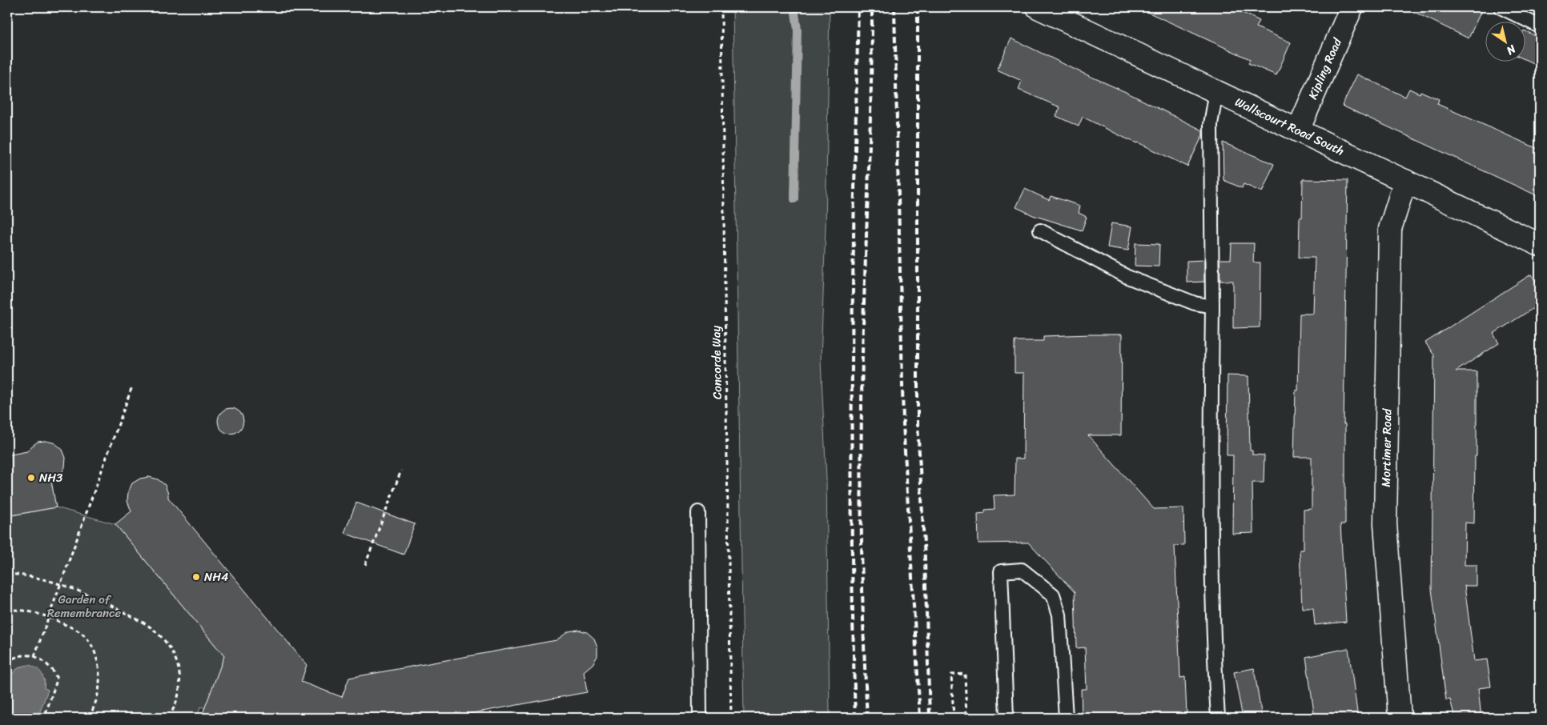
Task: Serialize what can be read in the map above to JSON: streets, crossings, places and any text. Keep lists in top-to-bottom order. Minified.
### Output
{"streets":{"street":["Kipling Road","Wallscourt Road South","Mortimer Road"],"path":["Concorde Way"]},"crossings":[["Kipling Road","Wallscourt Road South"],["Wallscourt Road South","Mortimer Road"]],"parks":["Garden of Remembrance"],"places":["NH3","NH4"],"north":"bottom right"}
